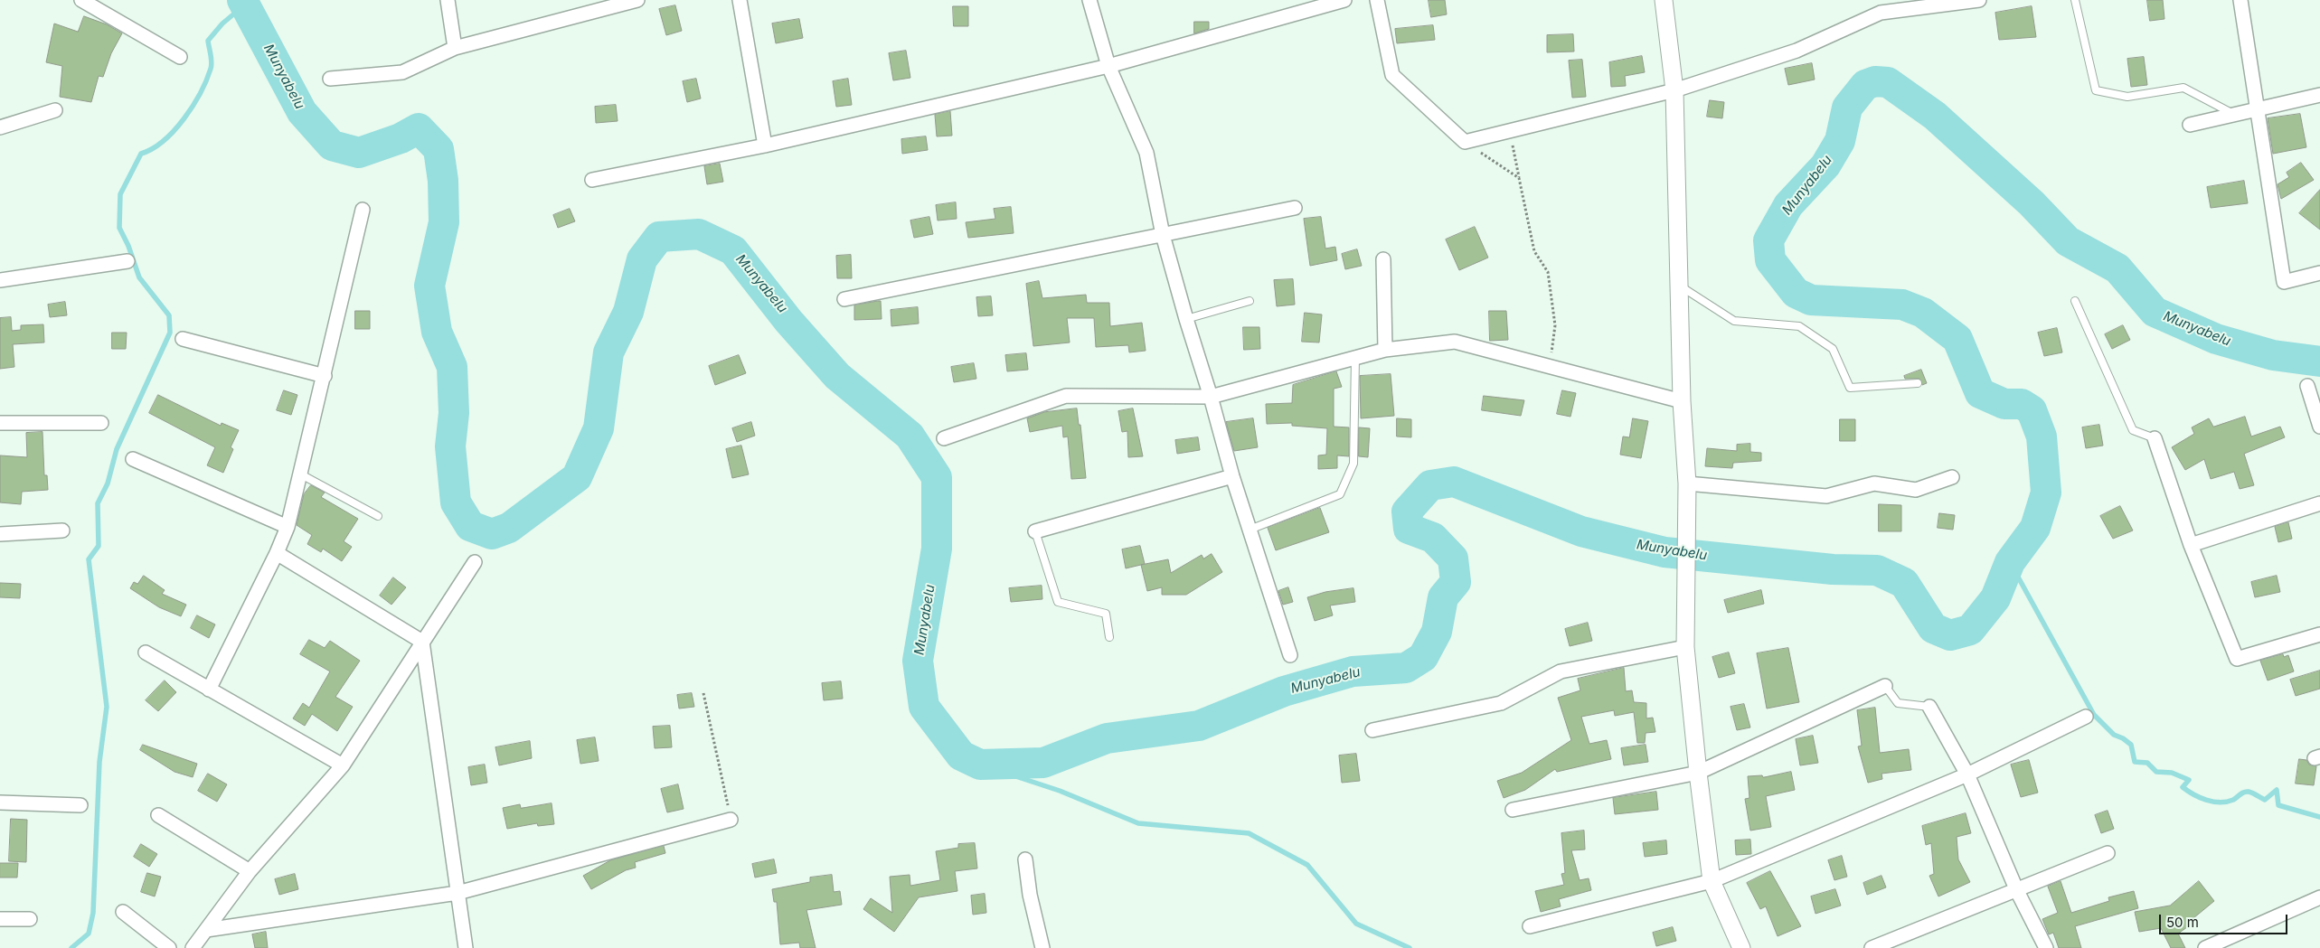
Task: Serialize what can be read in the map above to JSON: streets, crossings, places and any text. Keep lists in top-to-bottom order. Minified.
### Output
{"water":["Munyabelu"],"scale_bar":"50 m"}
